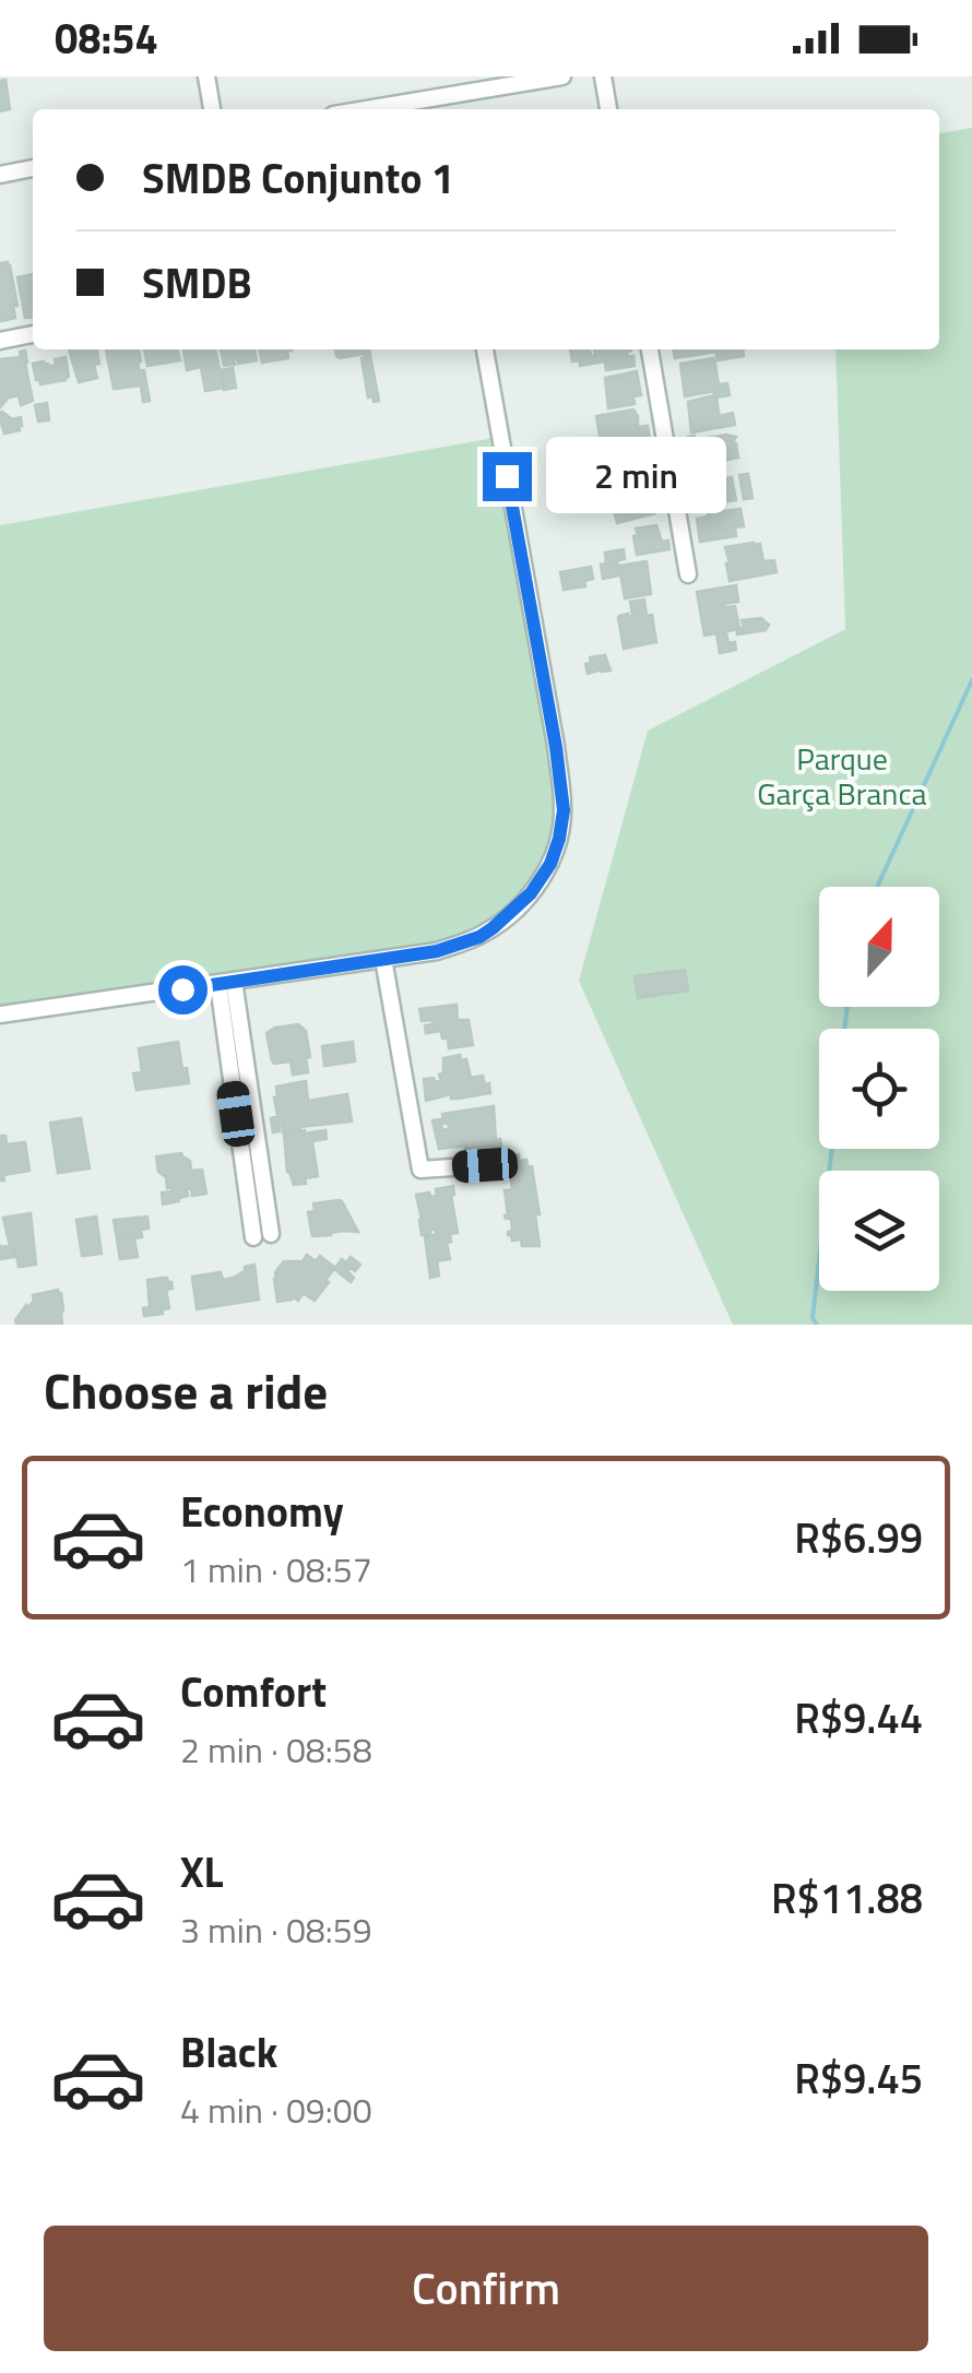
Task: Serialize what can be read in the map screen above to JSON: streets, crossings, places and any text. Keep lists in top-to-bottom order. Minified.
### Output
{"parks":["Parque Garça Branca"],"north":"top","page":{"status":"08:54","banner":["SMDB Conjunto 1","SMDB"],"bubble":"2 min","heading":"Choose a ride","list":[{"name":"Economy","note":"1 min · 08:57","value":"R$6.99"},{"name":"Comfort","note":"2 min · 08:58","value":"R$9.44"},{"name":"XL","note":"3 min · 08:59","value":"R$11.88"},{"name":"Black","note":"4 min · 09:00","value":"R$9.45"}],"buttons":"Confirm"}}
